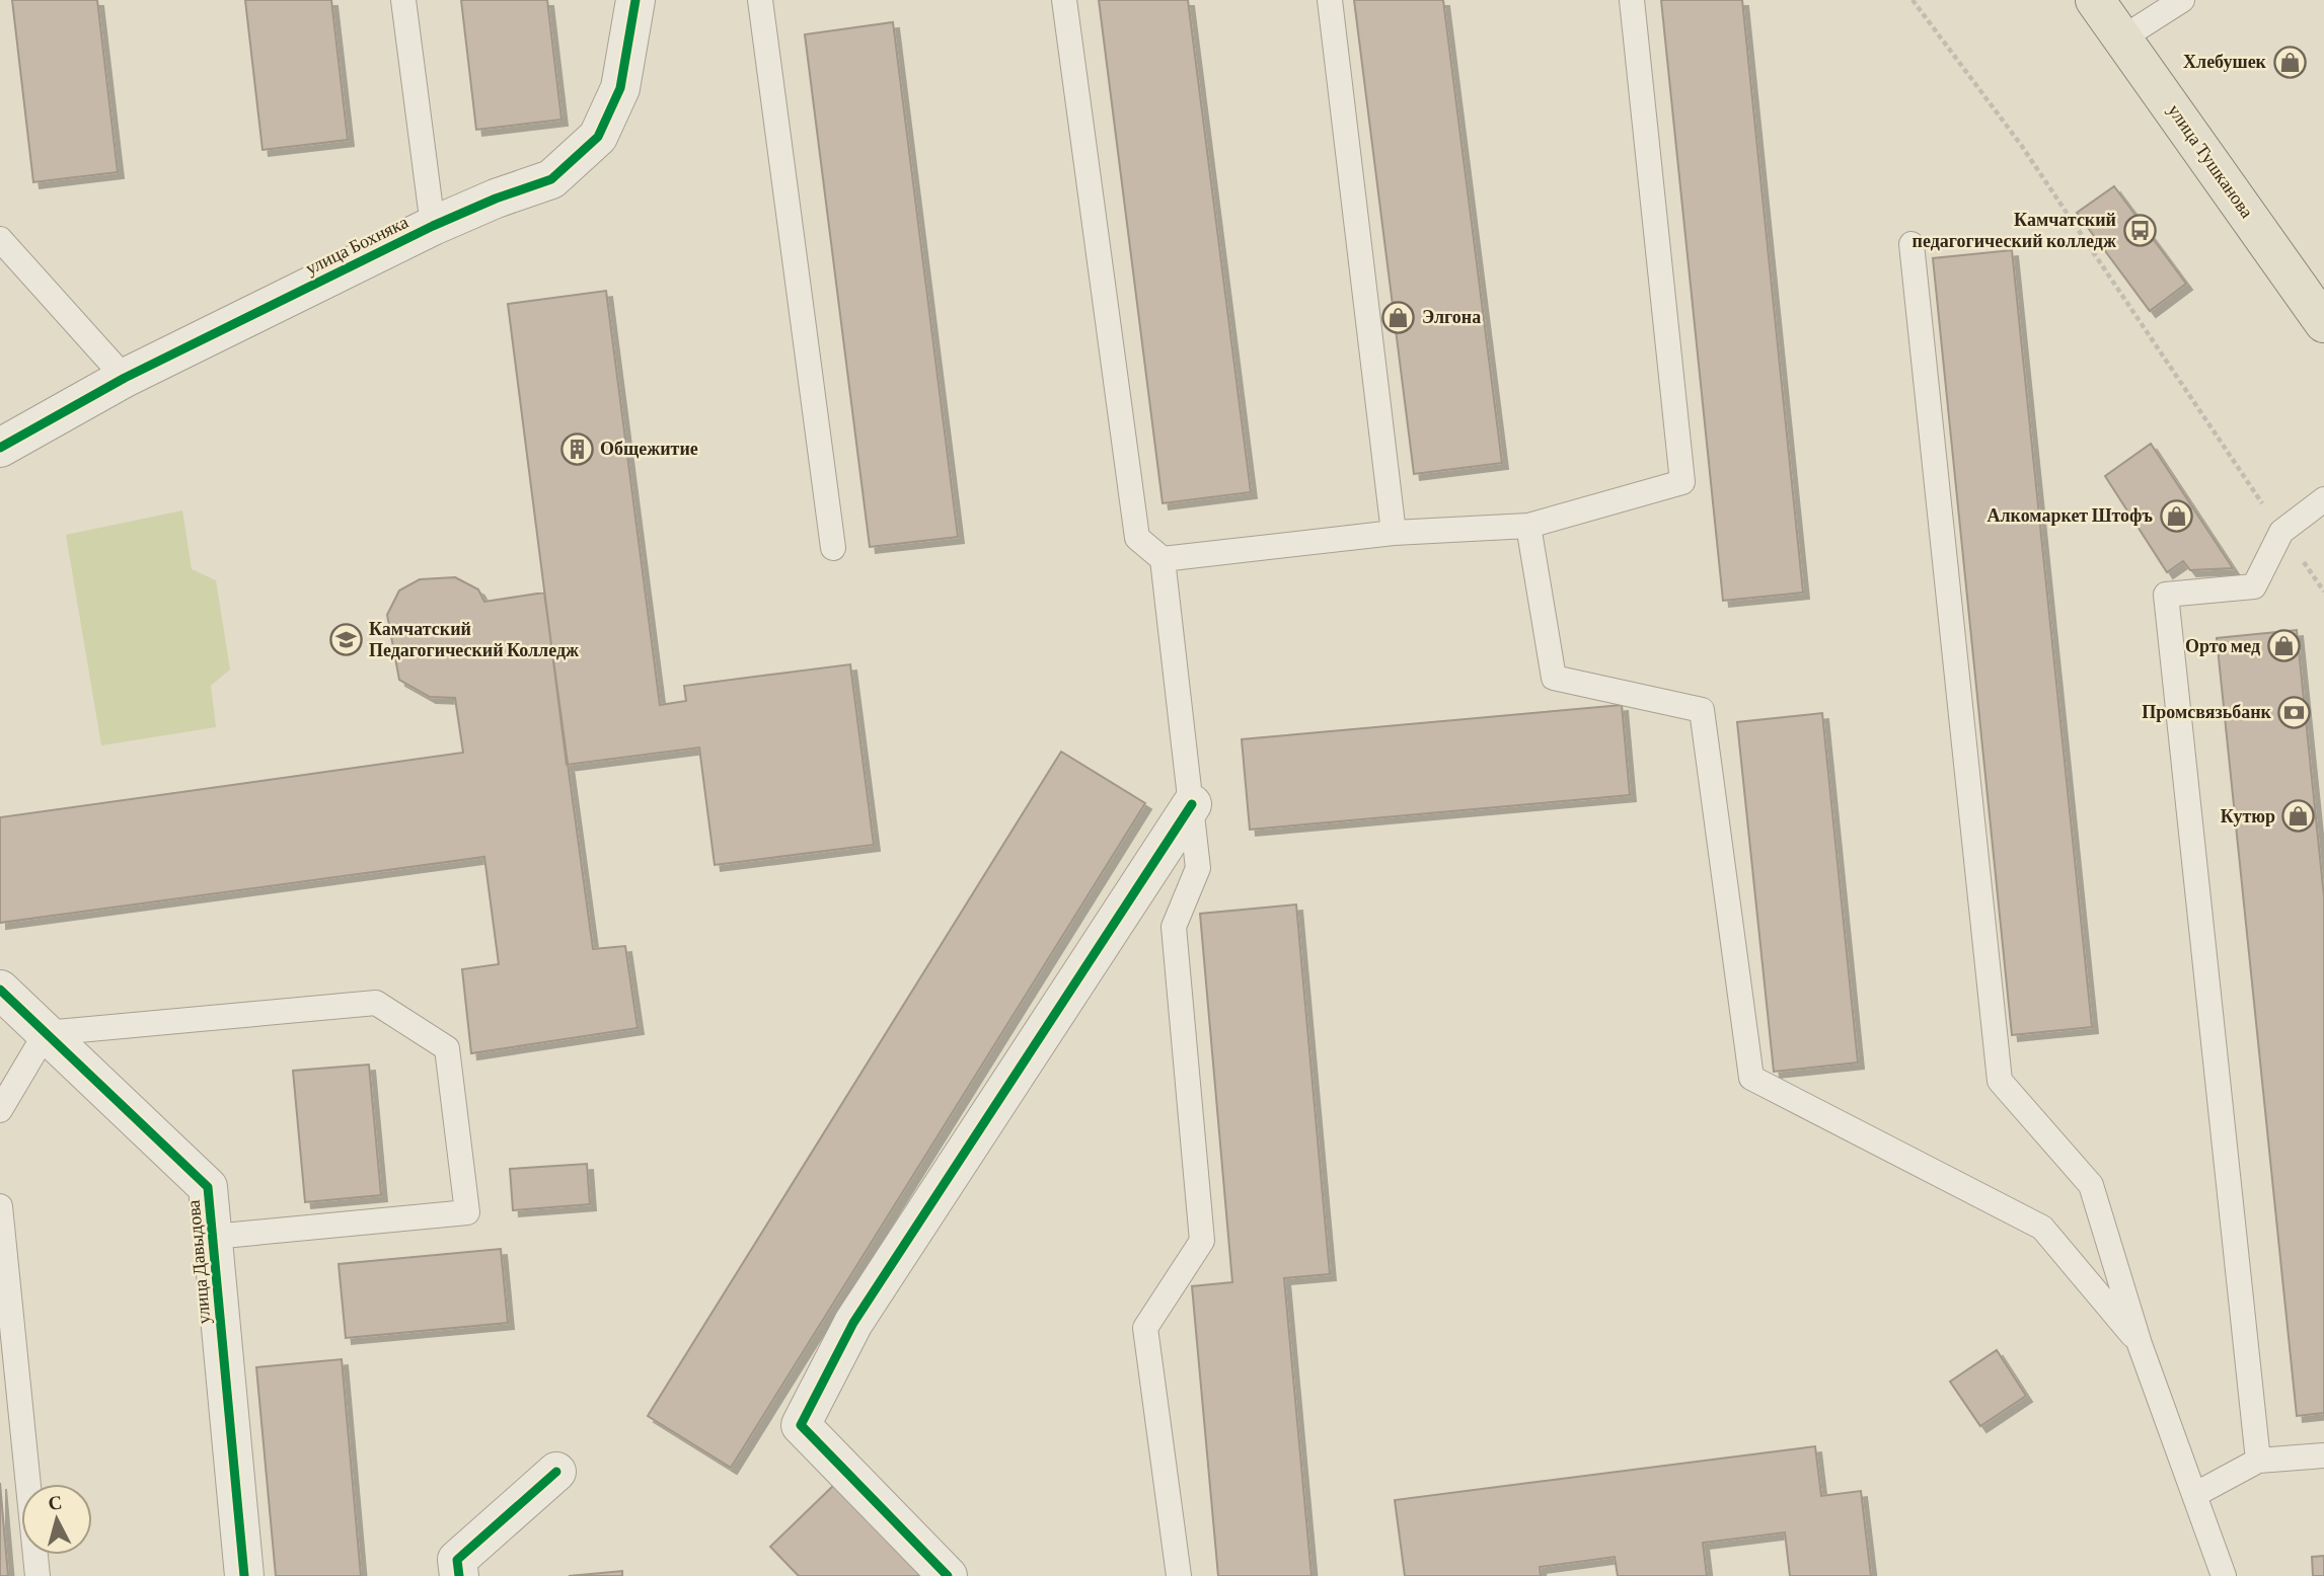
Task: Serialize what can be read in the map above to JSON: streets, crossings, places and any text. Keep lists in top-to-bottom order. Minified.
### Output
{"streets":{"main road":["улица Тушканова"],"street":["улица Бохняка","улица Давыдова"]},"places":{"shop":["Хлебушек","Элгона","Алкомаркет Штофъ","Орто мед","Кутюр"],"bus stop":["Камчатский педагогический колледж"],"building":["Общежитие"],"school or university":["Камчатский Педагогический Колледж"],"bank":["Промсвязьбанк"]},"north":"top"}
